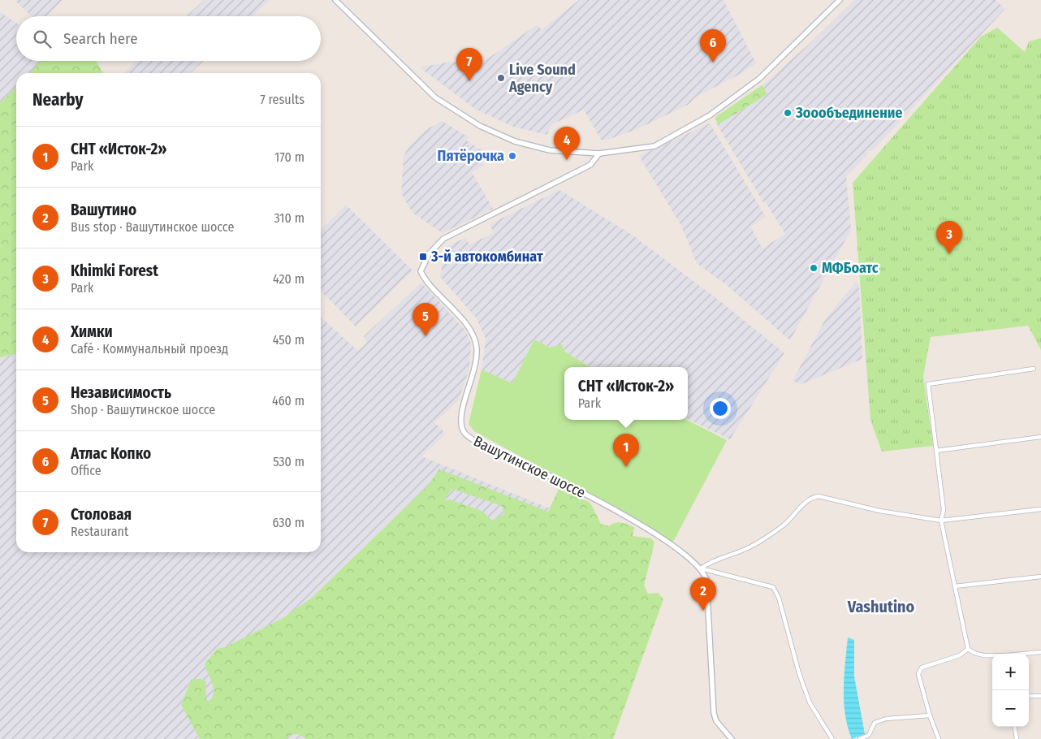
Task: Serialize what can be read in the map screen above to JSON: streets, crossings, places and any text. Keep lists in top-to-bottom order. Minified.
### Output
{"streets":{"street":["Вашутинское шоссе"]},"districts":["Vashutino"],"places":{"other":["Live Sound Agency","Зоообъединение","Пятёрочка","МФБоатс"],"transit":["3-й автокомбинат"]},"page":{"search":"Search here","pins":["6","7","4","3","5","1","2"],"heading":["Nearby","7 results"],"list":[{"mark":"1","name":"СНТ «Исток-2»","note":"Park","value":"170 m"},{"mark":"2","name":"Вашутино","note":"Bus stop · Вашутинское шоссе","value":"310 m"},{"mark":"3","name":"Khimki Forest","note":"Park","value":"420 m"},{"mark":"4","name":"Химки","note":"Café · Коммунальный проезд","value":"450 m"},{"mark":"5","name":"Независимость","note":"Shop · Вашутинское шоссе","value":"460 m"},{"mark":"6","name":"Атлас Копко","note":"Office","value":"530 m"},{"mark":"7","name":"Столовая","note":"Restaurant","value":"630 m"}],"popup":["СНТ «Исток-2»","Park"],"map_buttons":["+","−"]}}
